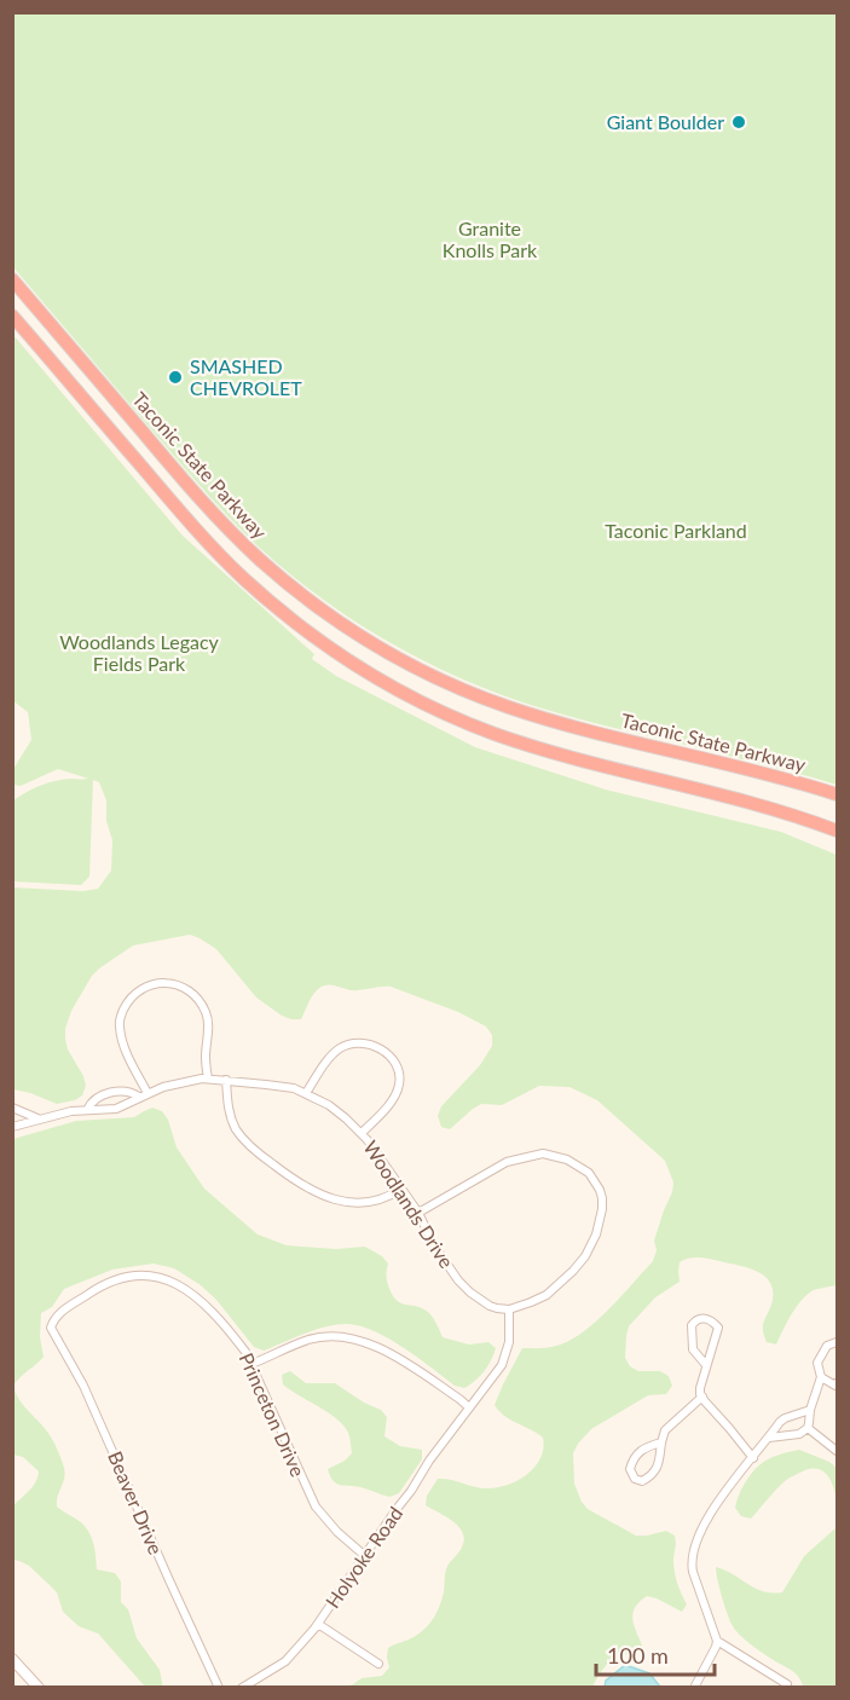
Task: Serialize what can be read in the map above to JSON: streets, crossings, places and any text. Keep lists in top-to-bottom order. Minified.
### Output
{"streets":{"highway":["Taconic State Parkway"],"street":["Woodlands Drive","Princeton Drive","Beaver Drive","Holyoke Road"]},"crossings":[["Woodlands Drive","Holyoke Road"],["Princeton Drive","Beaver Drive"],["Princeton Drive","Holyoke Road"]],"parks":["Granite Knolls Park","Taconic Parkland","Woodlands Legacy Fields Park"],"places":["Giant Boulder","SMASHED CHEVROLET"],"scale_bar":"100 m"}
